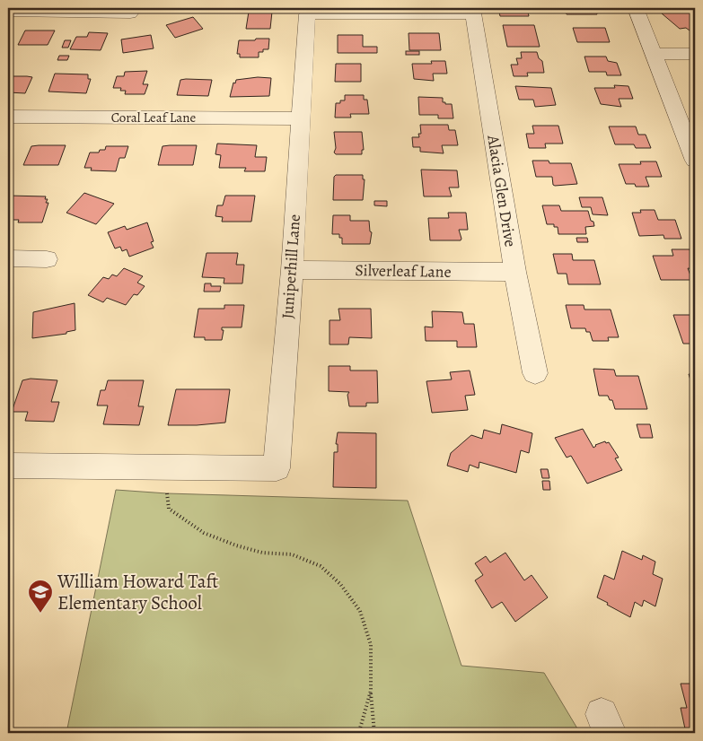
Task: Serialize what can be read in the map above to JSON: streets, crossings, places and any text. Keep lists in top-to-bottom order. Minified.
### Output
{"streets":{"street":["Coral Leaf Lane","Alacia Glen Drive","Juniperhill Lane","Silverleaf Lane"]},"crossings":[["Coral Leaf Lane","Juniperhill Lane"],["Alacia Glen Drive","Juniperhill Lane"],["Alacia Glen Drive","Silverleaf Lane"],["Juniperhill Lane","Silverleaf Lane"]],"places":{"school or university":["William Howard Taft Elementary School"]}}
